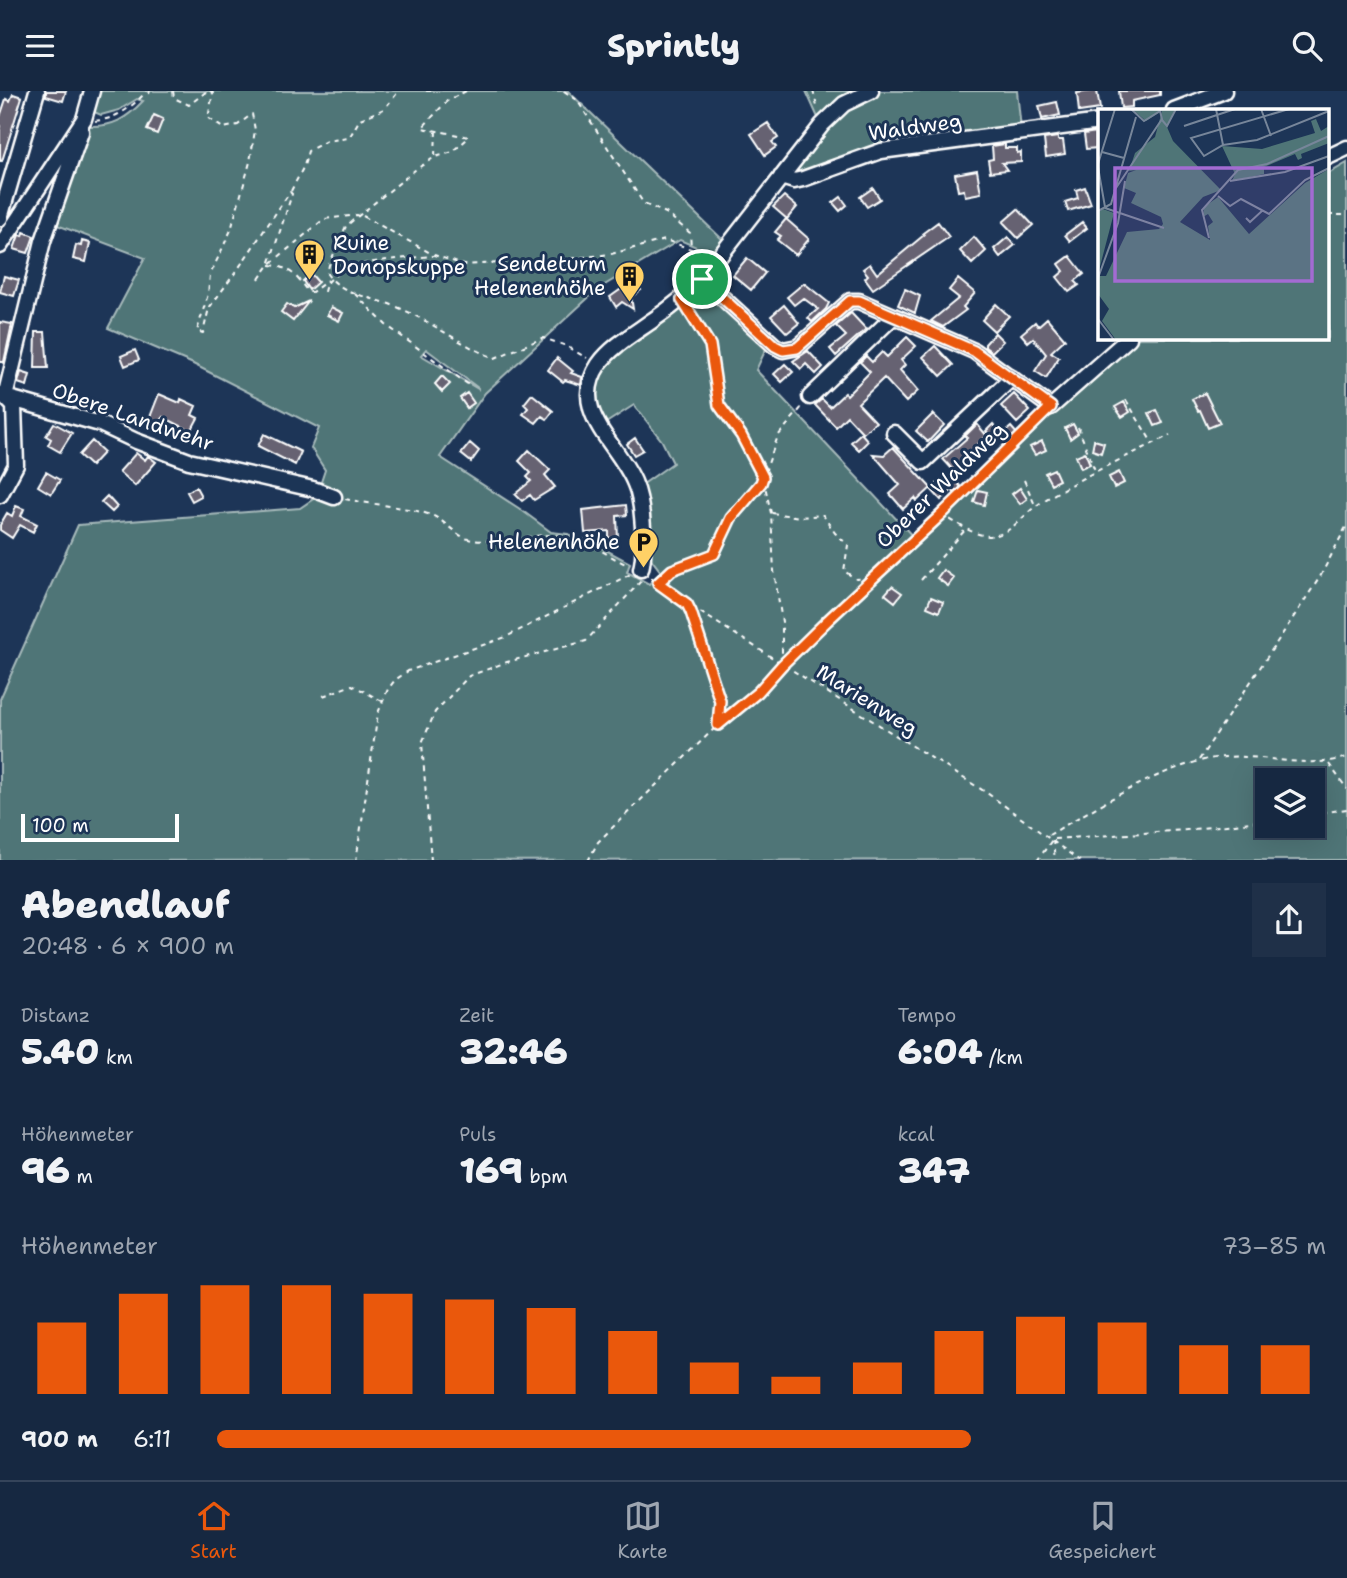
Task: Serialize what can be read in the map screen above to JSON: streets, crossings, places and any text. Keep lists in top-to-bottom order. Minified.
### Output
{"streets":{"street":["Waldweg","Obere Landwehr"],"path":["Oberer Waldweg","Marienweg"]},"crossings":[["Obere Landwehr","Marienweg"],["Oberer Waldweg","Marienweg"]],"places":{"building":["Ruine Donopskuppe","Sendeturm Helenenhöhe"],"parking":["Helenenhöhe"]},"scale_bar":"100 m","page":{"header":"Sprintly","scale":"100 m","heading":["Abendlauf","20:48 · 6 × 900 m"],"stats":[["Distanz","5.40 km"],["Zeit","32:46"],["Tempo","6:04 /km"],["Höhenmeter","96 m"],["Puls","169 bpm"],["kcal","347"]],"chart":["Höhenmeter","73–85 m"],"list":[{"name":"900 m","note":"6:11"}],"tabs":["Start","Karte","Gespeichert"]}}
